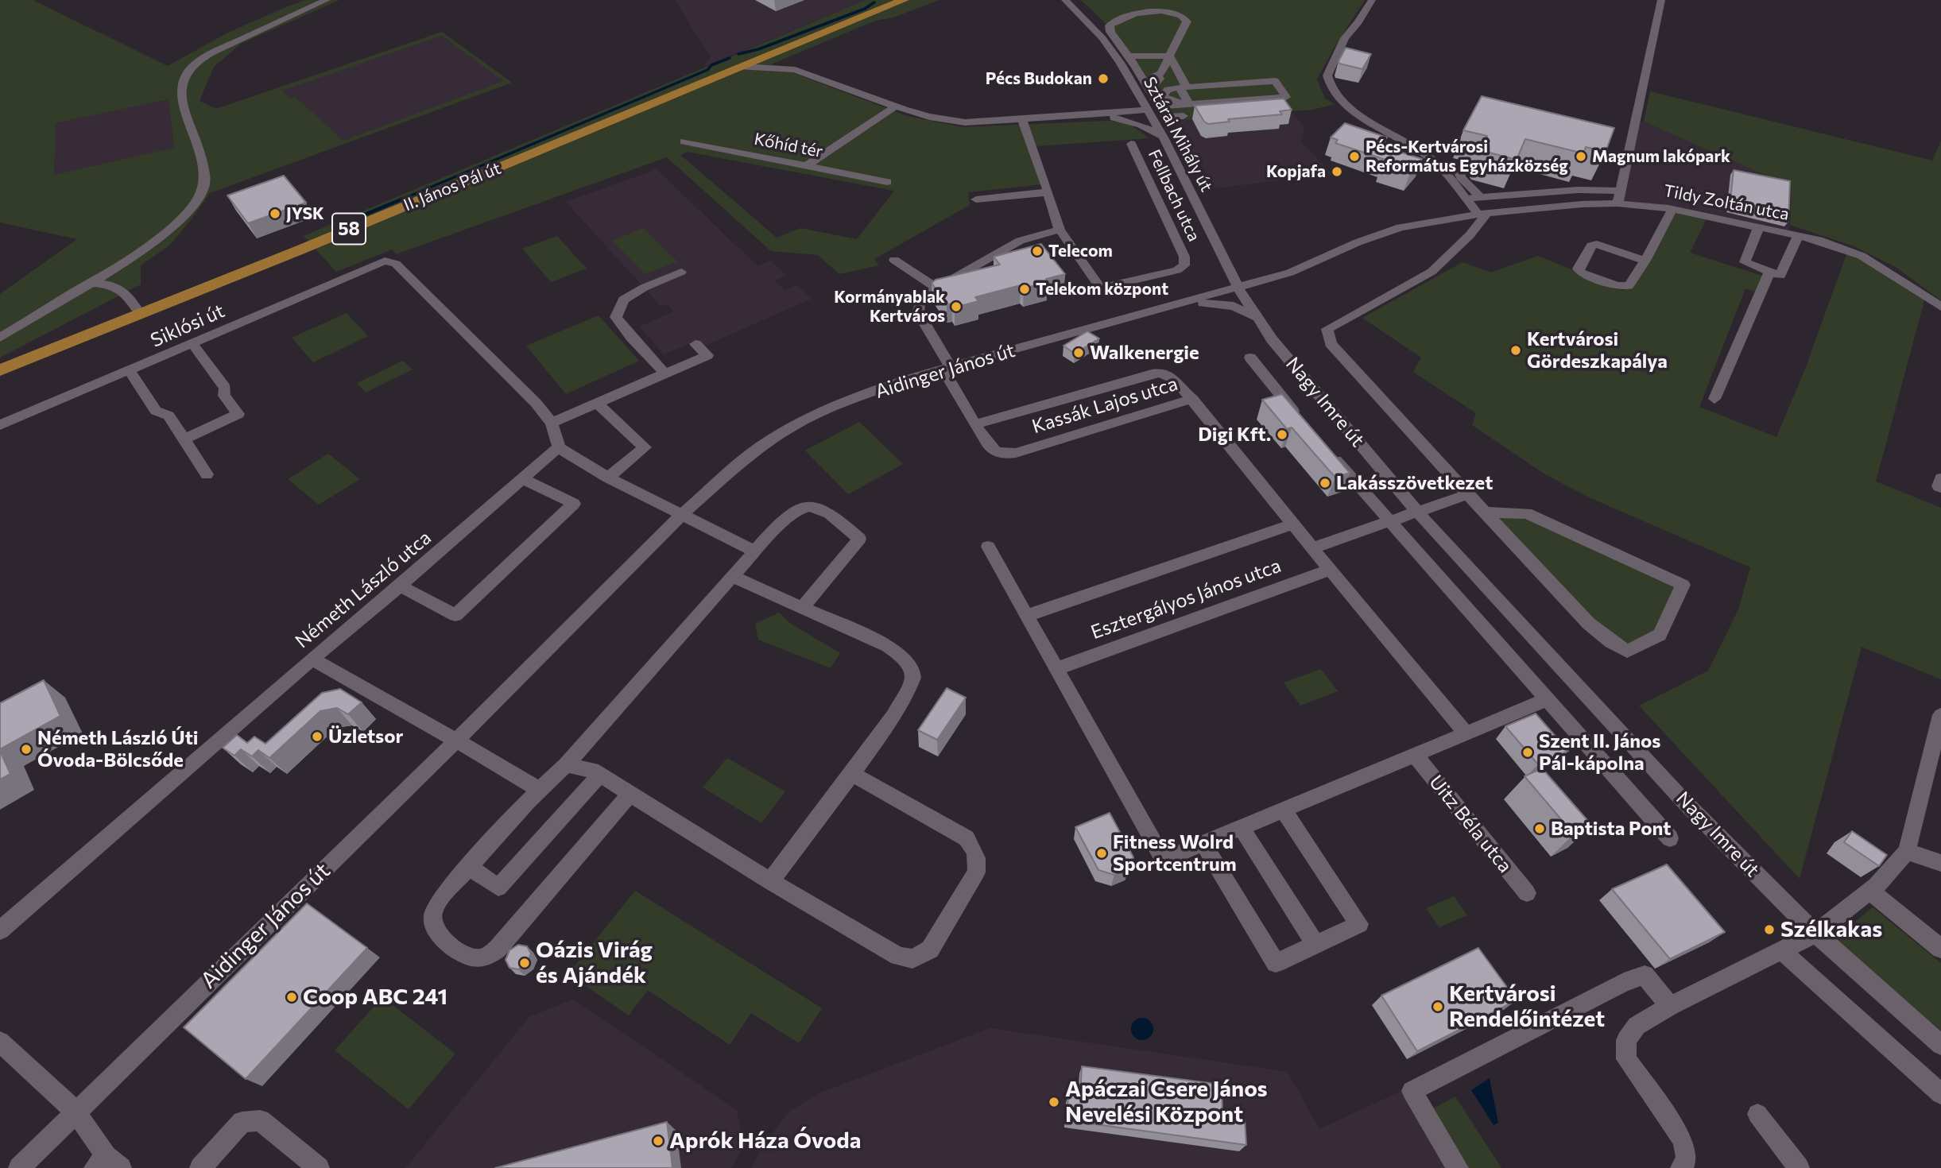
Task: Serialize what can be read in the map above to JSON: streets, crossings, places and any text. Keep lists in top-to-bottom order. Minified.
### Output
{"streets":{"main road":["II. János Pál út","58"],"street":["Sztárai Mihály út","Kőhíd tér","Fellbach utca","Tildy Zoltán utca","Siklósi út","Aidinger János út","Nagy Imre út","Kassák Lajos utca","Németh László utca","Esztergályos János utca","Uitz Béla utca"]},"crossings":[["Sztárai Mihály út","Tildy Zoltán utca"],["Sztárai Mihály út","Aidinger János út"],["Sztárai Mihály út","Nagy Imre út"],["Tildy Zoltán utca","Aidinger János út"],["Tildy Zoltán utca","Nagy Imre út"],["Aidinger János út","Nagy Imre út"],["Aidinger János út","Kassák Lajos utca"],["Nagy Imre út","Uitz Béla utca"],["Esztergályos János utca","Uitz Béla utca"]],"places":["Pécs Budokan","Pécs-Kertvárosi Református Egyházközség","Magnum lakópark","Kopjafa","JYSK","Telecom","Telekom központ","Kormányablak Kertváros","Kertvárosi Gördeszkapálya","Walkenergie","Digi Kft.","Lakásszövetkezet","Üzletsor","Németh László Úti Óvoda-Bölcsőde","Szent II. János Pál-kápolna","Baptista Pont","Fitness Wolrd Sportcentrum","Szélkakas","Oázis Virág és Ajándék","Coop ABC 241","Kertvárosi Rendelőintézet","Apáczai Csere János Nevelési Központ","Aprók Háza Óvoda"]}
